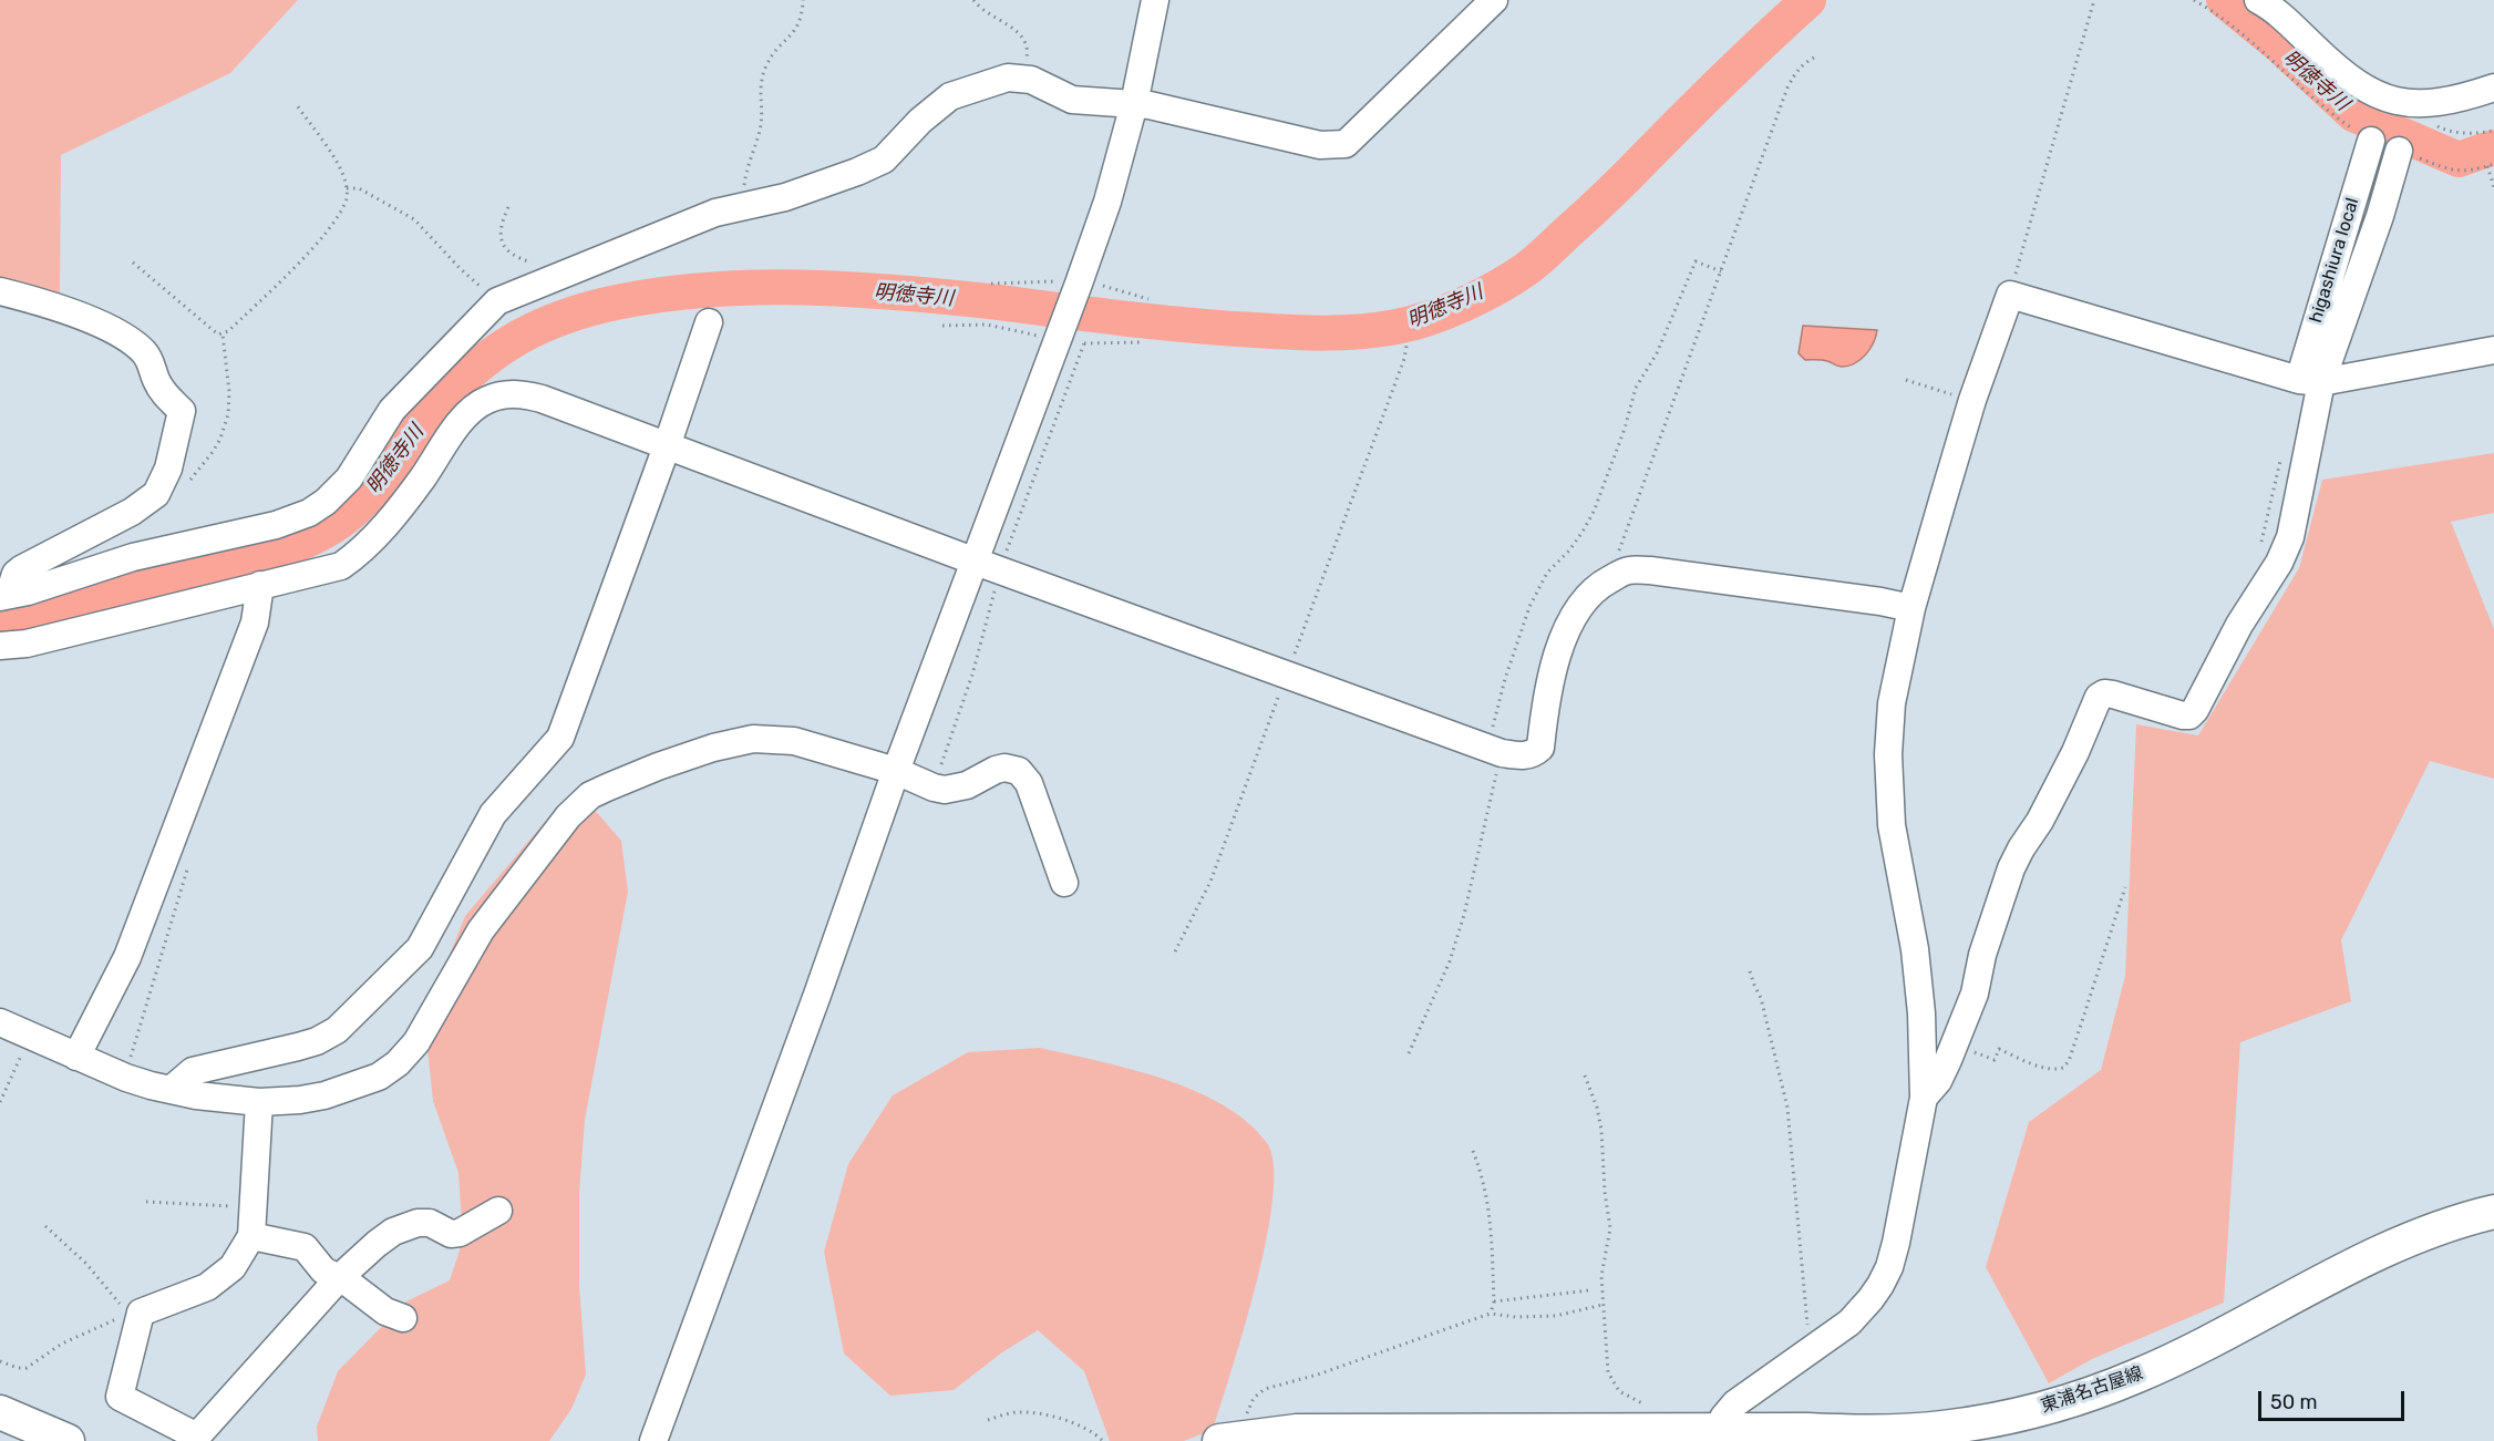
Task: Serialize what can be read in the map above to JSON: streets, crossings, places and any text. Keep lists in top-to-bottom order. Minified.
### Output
{"streets":{"main road":["東浦名古屋線"],"street":["higashiura local"]},"water":["明徳寺川"],"scale_bar":"50 m"}
